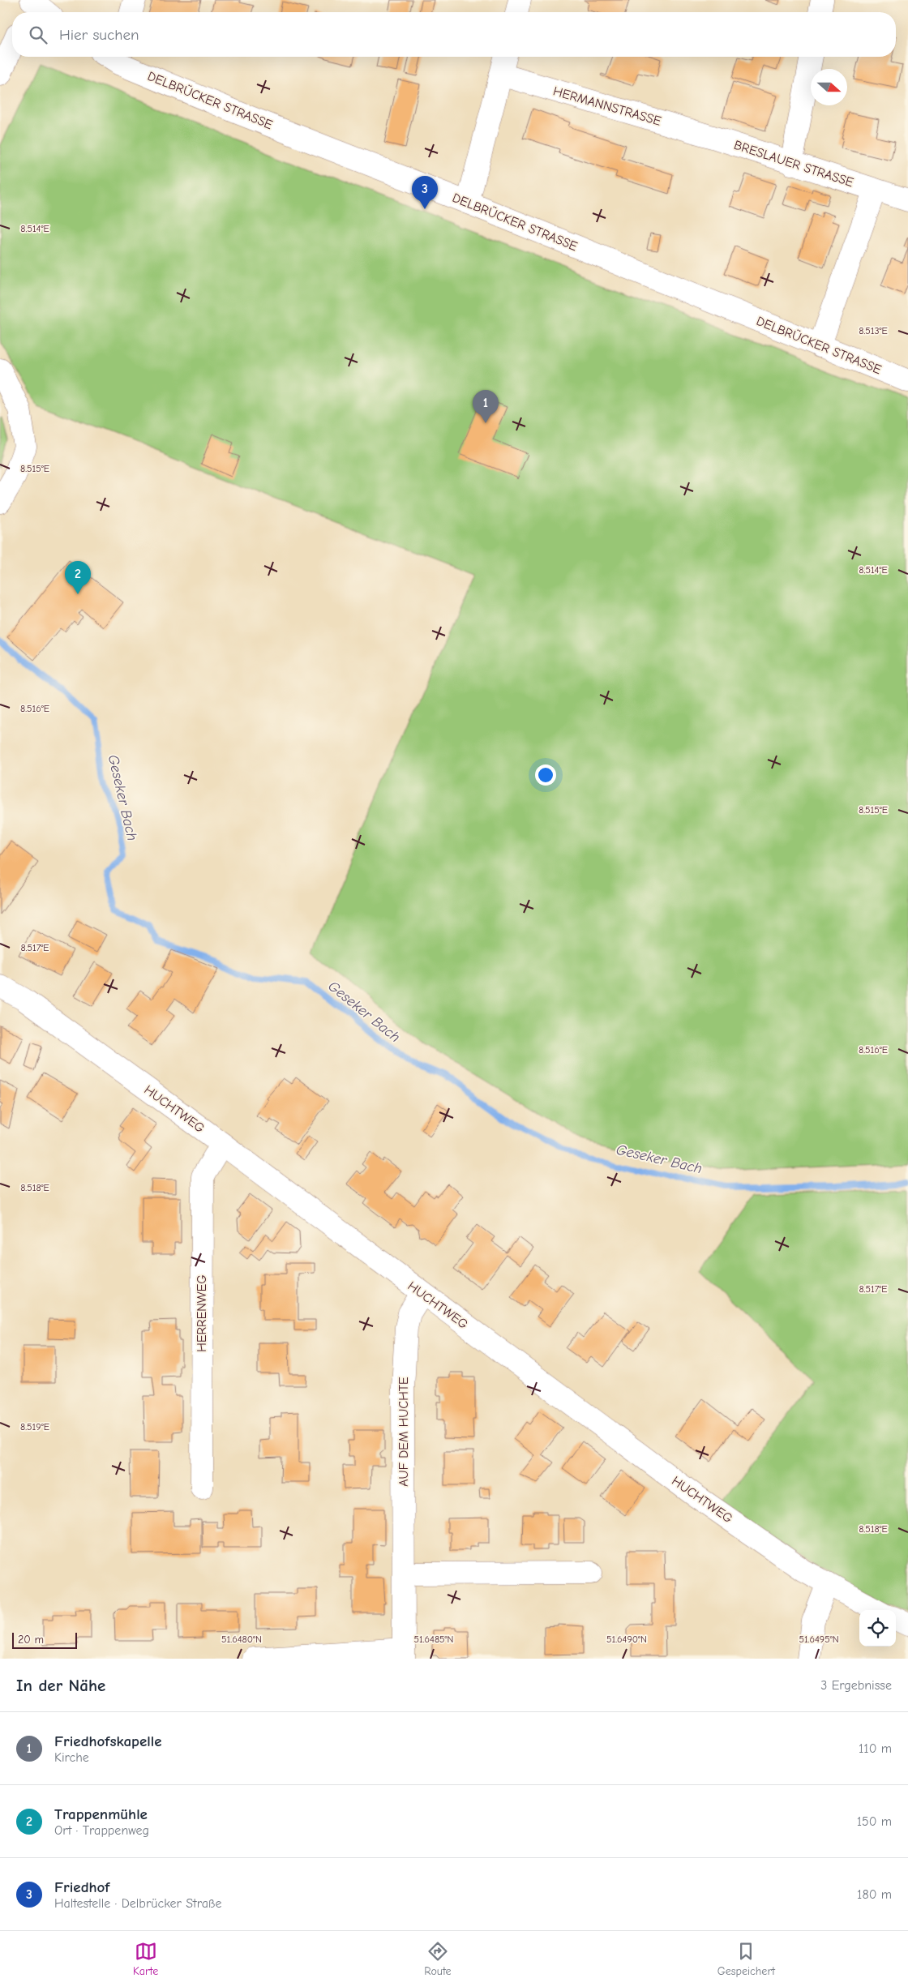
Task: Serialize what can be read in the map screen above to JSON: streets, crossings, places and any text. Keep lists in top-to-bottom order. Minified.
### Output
{"streets":{"street":["DELBRÜCKER STRASSE","HERMANNSTRASSE","BRESLAUER STRASSE","HUCHTWEG","HERRENWEG","AUF DEM HUCHTE"]},"crossings":[["HERMANNSTRASSE","BRESLAUER STRASSE"],["HUCHTWEG","HERRENWEG"],["HUCHTWEG","AUF DEM HUCHTE"]],"water":["Geseker Bach"],"scale_bar":"20 m","north":"right","page":{"search":"Hier suchen","pins":["3","1","2"],"scale":"20 m","heading":["In der Nähe","3 Ergebnisse"],"list":[{"mark":"1","name":"Friedhofskapelle","note":"Kirche","value":"110 m"},{"mark":"2","name":"Trappenmühle","note":"Ort · Trappenweg","value":"150 m"},{"mark":"3","name":"Friedhof","note":"Haltestelle · Delbrücker Straße","value":"180 m"}],"nav":["Karte","Route","Gespeichert"]},"coordinates":["8.514°E","8.513°E","8.515°E","8.516°E","8.517°E","8.518°E","8.519°E","51.6480°N","51.6485°N","51.6490°N","51.6495°N"]}
